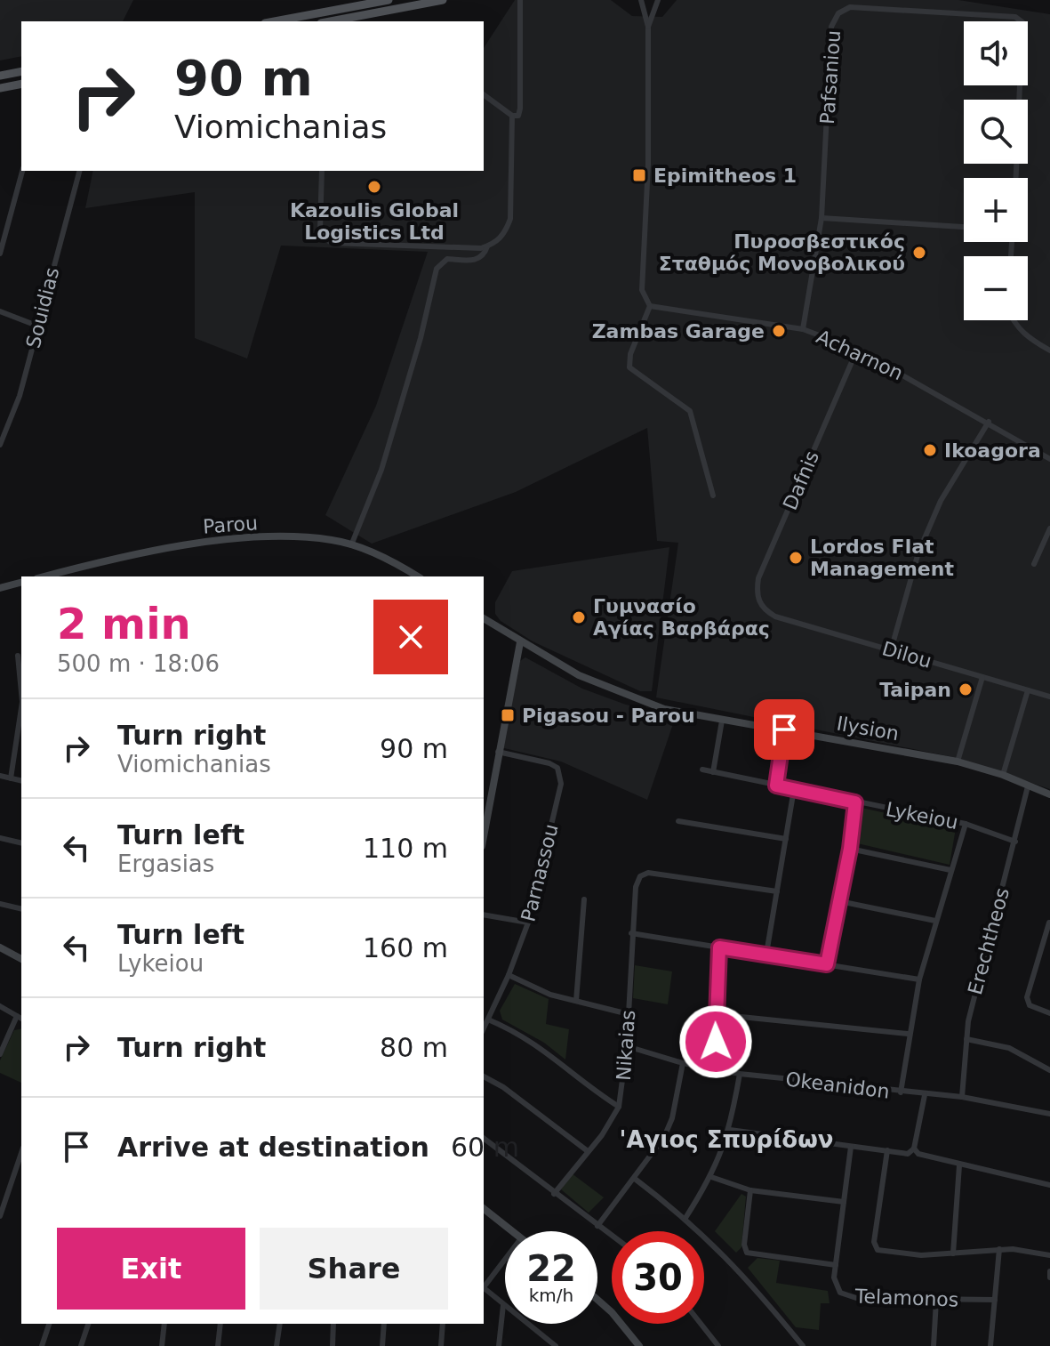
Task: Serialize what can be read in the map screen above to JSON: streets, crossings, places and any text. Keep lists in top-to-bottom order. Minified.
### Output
{"streets":{"street":["Pafsaniou","Souidias","Acharnon","Dafnis","Parou","Dilou","Ilysion","Lykeiou","Parnassou","Erechtheos","Nikaias","Okeanidon","Telamonos"]},"crossings":[["Pafsaniou","Acharnon"],["Acharnon","Dafnis"],["Dafnis","Dilou"],["Ilysion","Erechtheos"],["Lykeiou","Erechtheos"],["Erechtheos","Okeanidon"],["Nikaias","Okeanidon"]],"districts":["'Αγιος Σπυρίδων"],"places":{"transit":["Epimitheos 1","Pigasou - Parou"],"other":["Kazoulis Global Logistics Ltd","Πυροσβεστικός Σταθμός Μονοβολικού","Zambas Garage","Ikoagora","Lordos Flat Management","Γυμνασίο Αγίας Βαρβάρας","Taipan"]},"page":{"map_buttons":["+","−"],"turn":["90 m","Viomichanias"],"heading":["2 min","500 m · 18:06"],"list":[{"name":"Turn right","note":"Viomichanias","value":"90 m"},{"name":"Turn left","note":"Ergasias","value":"110 m"},{"name":"Turn left","note":"Lykeiou","value":"160 m"},{"name":"Turn right","value":"80 m"},{"name":"Arrive at destination","value":"60 m"}],"buttons":["Exit","Share"],"speed":"22 km/h","limit":"30"}}
